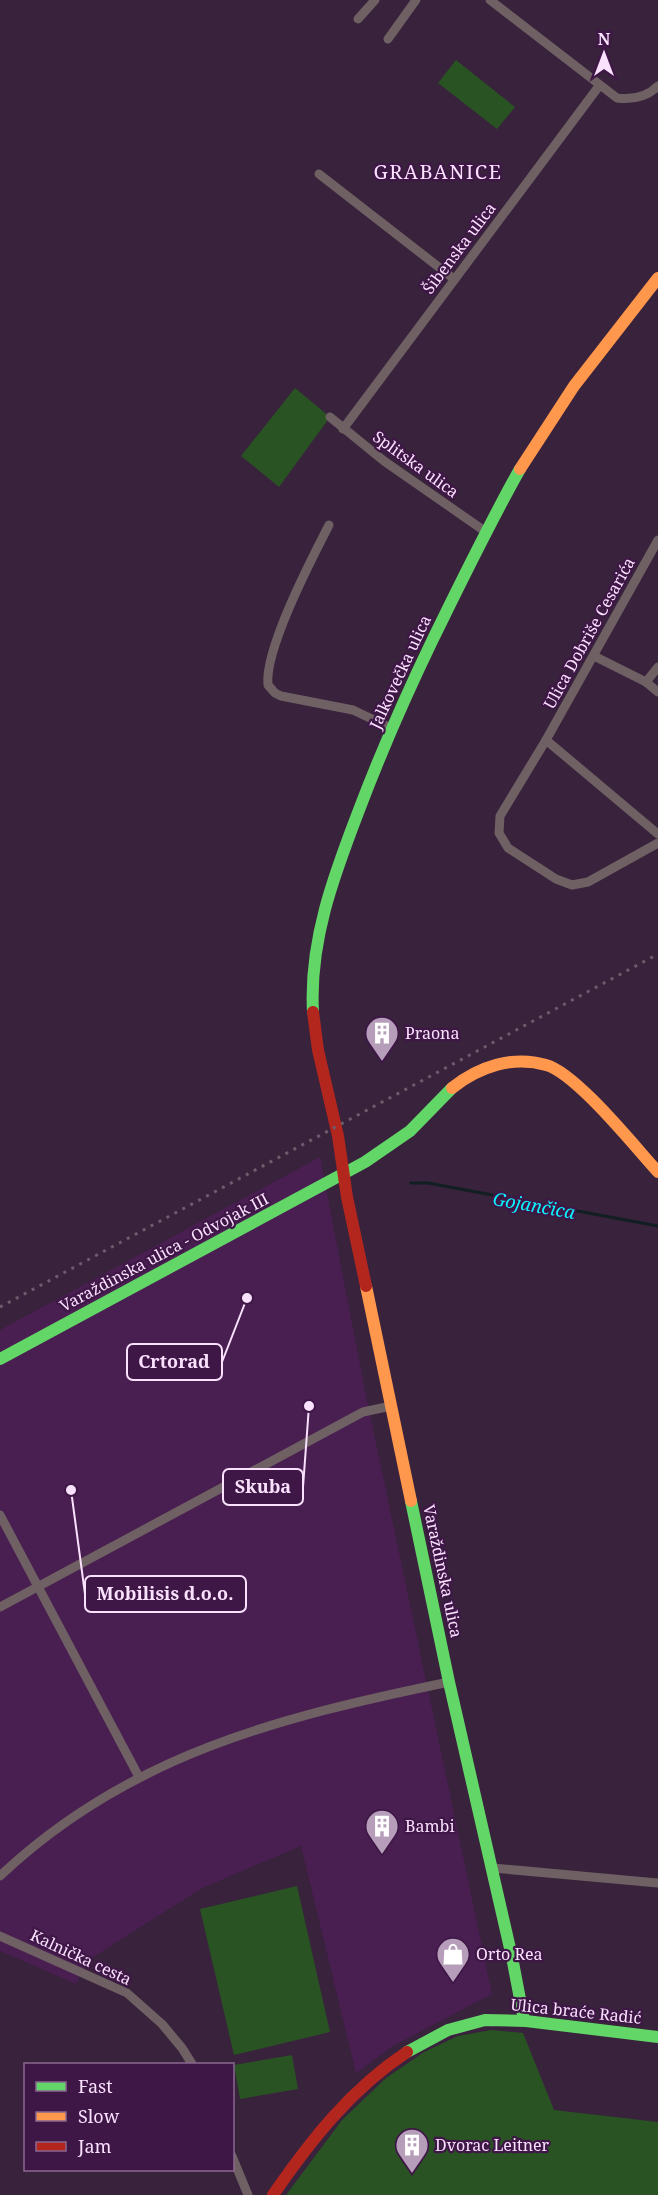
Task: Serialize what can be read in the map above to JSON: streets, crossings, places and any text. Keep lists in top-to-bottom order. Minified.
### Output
{"streets":{"main road":["Jalkovečka ulica","Varaždinska ulica - Odvojak III","Varaždinska ulica","Ulica braće Radić"],"street":["Šibenska ulica","Splitska ulica","Ulica Dobriše Cesarića","Kalnička cesta"]},"crossings":[["Šibenska ulica","Splitska ulica"],["Splitska ulica","Jalkovečka ulica"],["Jalkovečka ulica","Varaždinska ulica"],["Varaždinska ulica - Odvojak III","Varaždinska ulica"],["Varaždinska ulica","Ulica braće Radić"]],"districts":["GRABANICE"],"water":["Gojančica"],"places":{"building":["Praona","Bambi","Dvorac Leitner"],"other":["Crtorad","Skuba","Mobilisis d.o.o."],"shop":["Orto Rea"]},"legend":["Fast","Slow","Jam"],"north":"top"}
